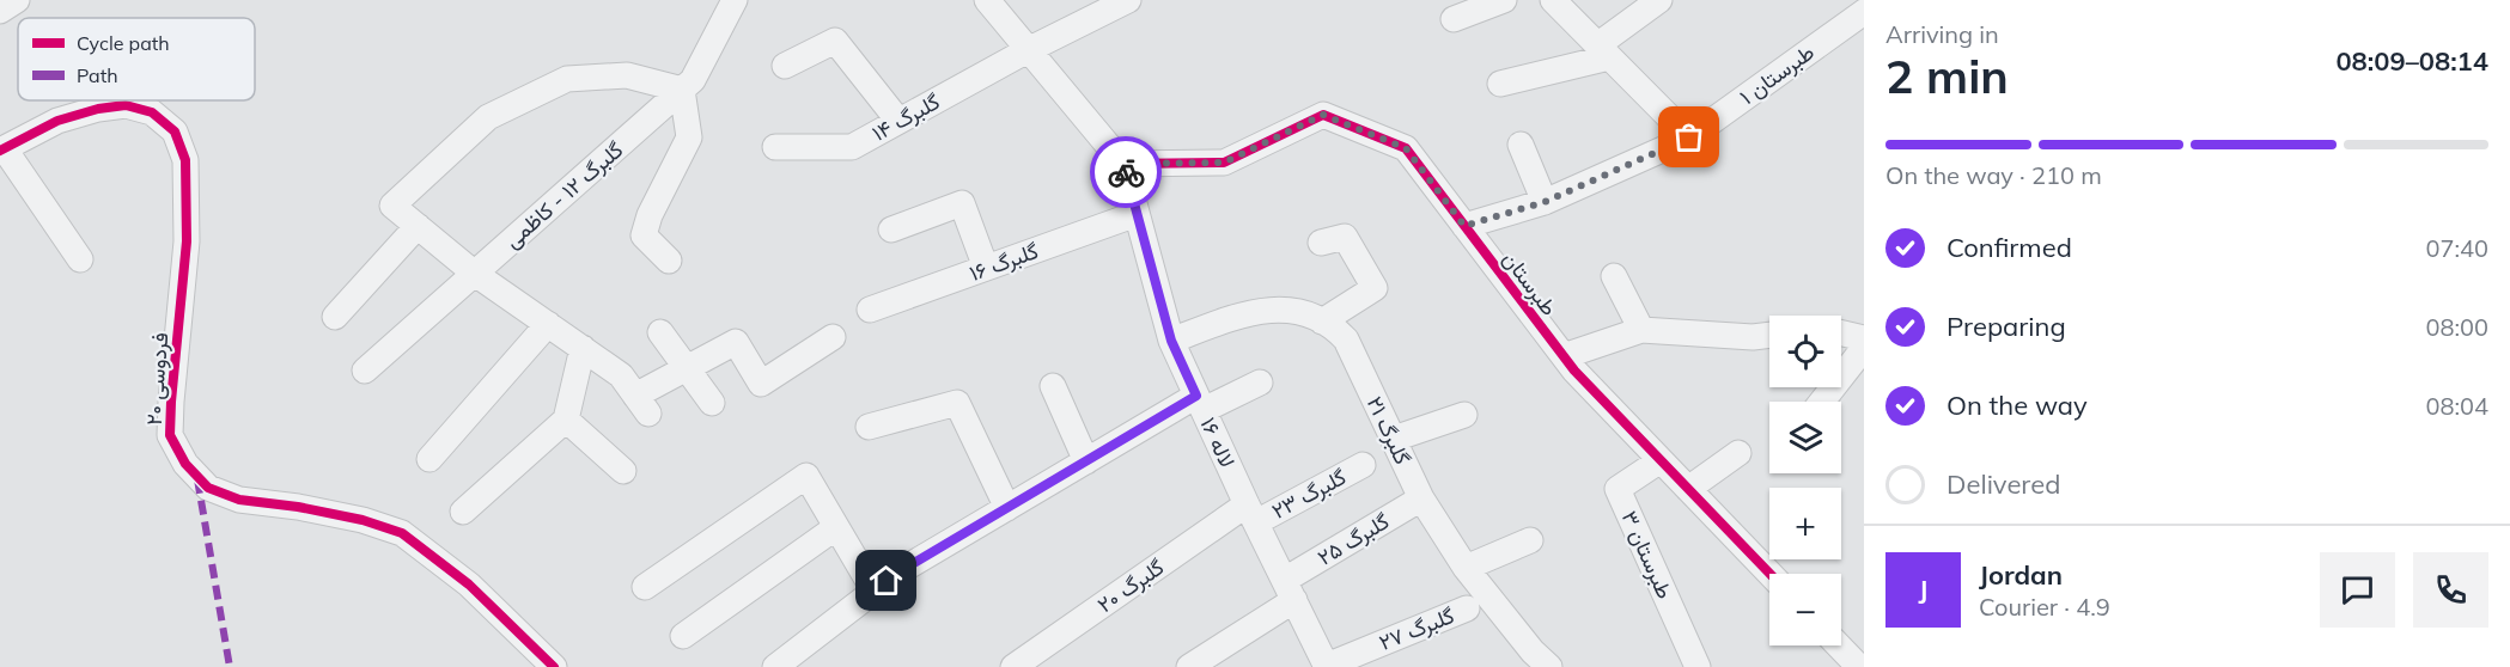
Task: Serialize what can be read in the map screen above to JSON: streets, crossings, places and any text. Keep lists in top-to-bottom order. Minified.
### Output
{"streets":{"street":["طبرستان ۱","گلبرگ ۱۴","گلبرگ ۱۲ - کاظمی","گلبرگ ۱۶","طبرستان","فردوسی ۲۰","گلبرگ ۲۱","لاله ۱۶","گلبرگ ۲۳","گلبرگ ۲۵","طبرستان ۳","گلبرگ ۲۰","گلبرگ ۲۷"]},"crossings":[["طبرستان ۱","طبرستان"],["گلبرگ ۱۴","لاله ۱۶"],["گلبرگ ۱۶","لاله ۱۶"],["طبرستان","لاله ۱۶"],["طبرستان","طبرستان ۳"],["گلبرگ ۲۱","لاله ۱۶"],["گلبرگ ۲۱","گلبرگ ۲۵"],["لاله ۱۶","گلبرگ ۲۳"],["لاله ۱۶","گلبرگ ۲۵"],["لاله ۱۶","گلبرگ ۲۰"],["لاله ۱۶","گلبرگ ۲۷"],["گلبرگ ۲۳","گلبرگ ۲۰"]],"legend":["Cycle path","Path"],"page":{"heading":["2 min","Arriving in","08:09–08:14"],"panel":["Jordan","Courier · 4.9"],"bar":"On the way · 210 m","list":[["Confirmed","07:40"],["Preparing","08:00"],["On the way","08:04"],"Delivered"],"map_buttons":["+","−"],"round":"J"}}
